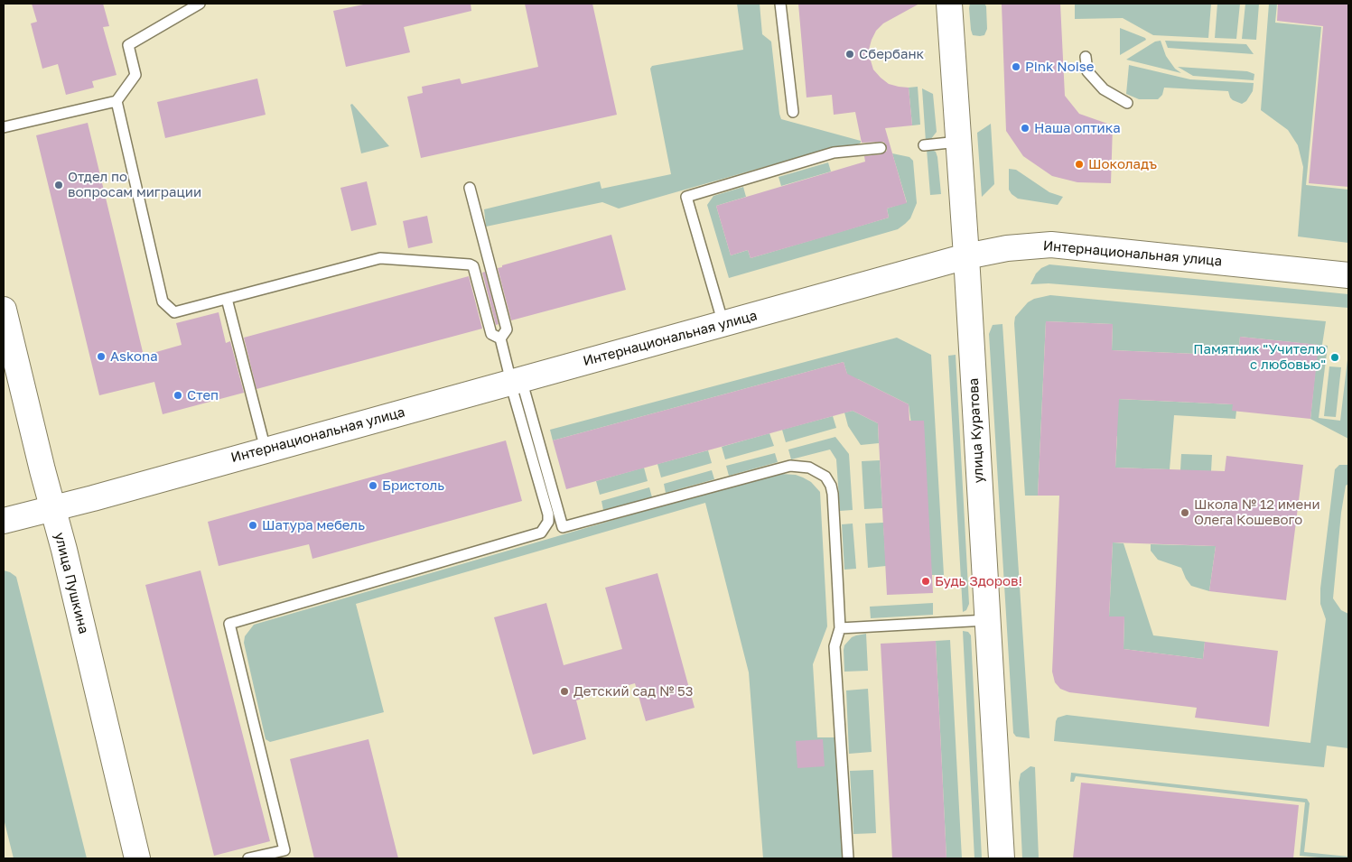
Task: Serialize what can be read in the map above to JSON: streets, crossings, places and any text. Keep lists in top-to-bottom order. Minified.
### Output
{"streets":{"street":["Интернациональная улица","улица Куратова","улица Пушкина"]},"crossings":[["Интернациональная улица","улица Куратова"],["Интернациональная улица","улица Пушкина"]],"places":["Сбербанк","Pink Noise","Наша оптика","Шоколадъ","Отдел по вопросам миграции","Askona","Памятник \"Учителю с любовью\"","Степ","Бристоль","Школа № 12 имени Олега Кошевого","Шатура мебель","Будь Здоров!","Детский сад № 53"]}
